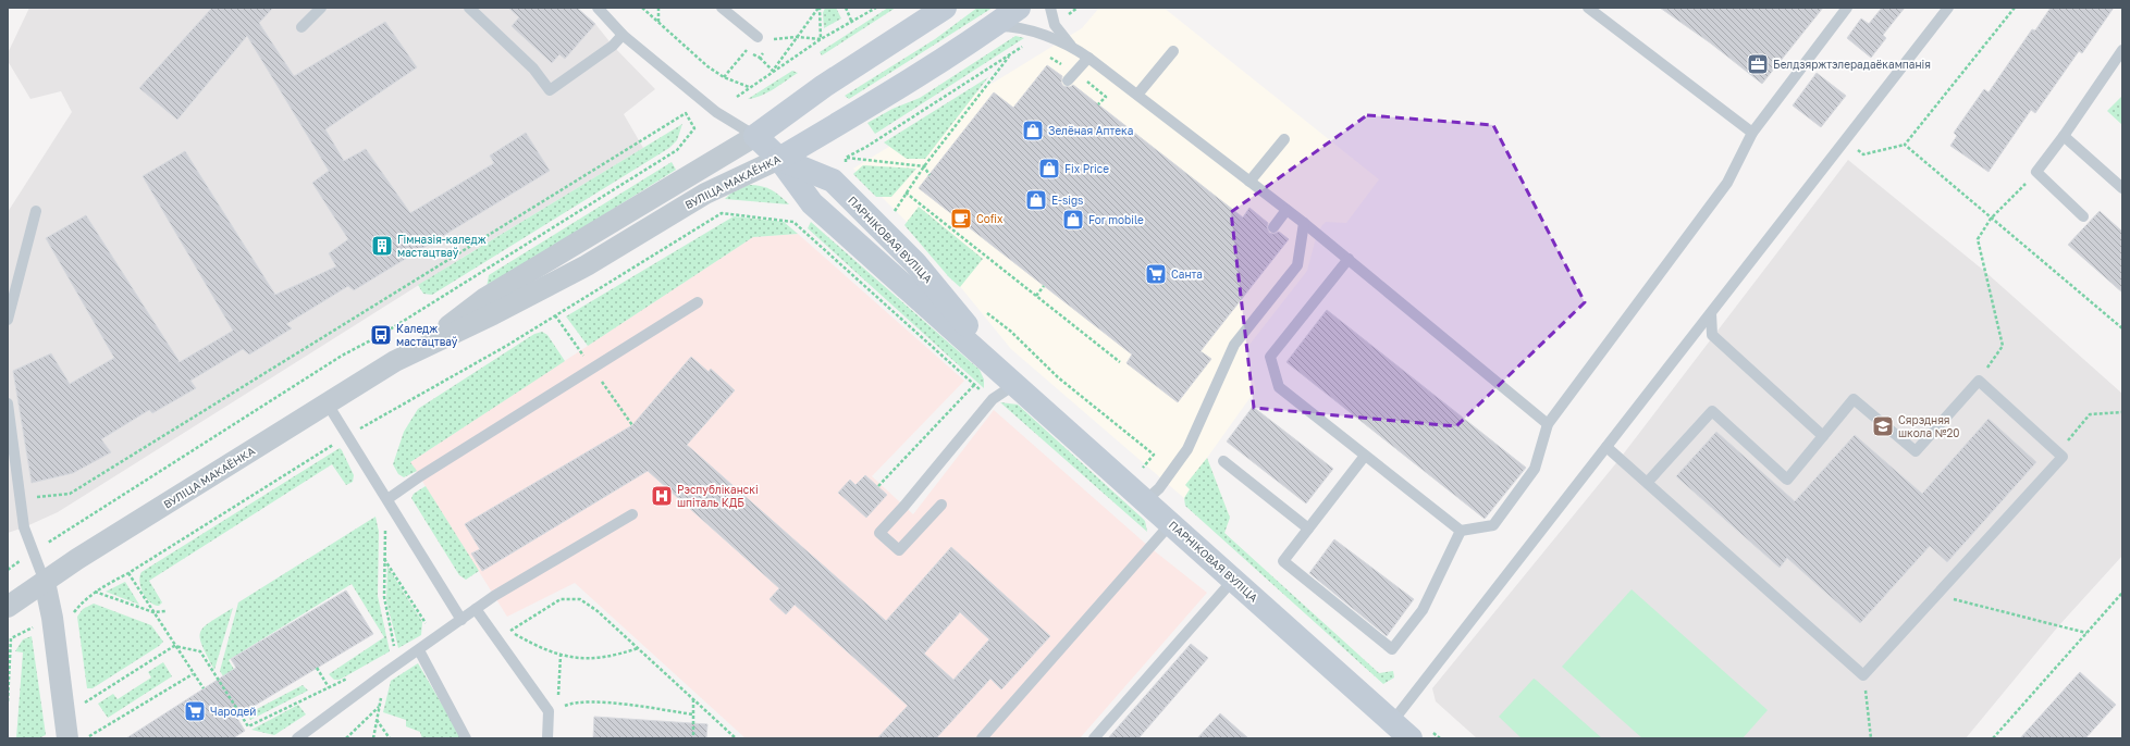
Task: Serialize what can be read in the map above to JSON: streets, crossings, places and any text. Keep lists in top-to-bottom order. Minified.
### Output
{"streets":{"street":["ВУЛІЦА МАКАЁНКА","ПАРНІКОВАЯ ВУЛІЦА"]},"crossings":[["ВУЛІЦА МАКАЁНКА","ПАРНІКОВАЯ ВУЛІЦА"]],"places":{"office":["Белдзяржтэлерадаёкампанія"],"shop":["Зелёная Аптека","Fix Price","E-sigs","For mobile"],"cafe":["Cofix"],"building":["Гімназія-каледж мастацтваў"],"supermarket":["Санта","Чародей"],"bus stop":["Каледж мастацтваў"],"school or university":["Сярэдняя школа №20"],"hospital":["Рэспубліканскі шпіталь КДБ"]}}
